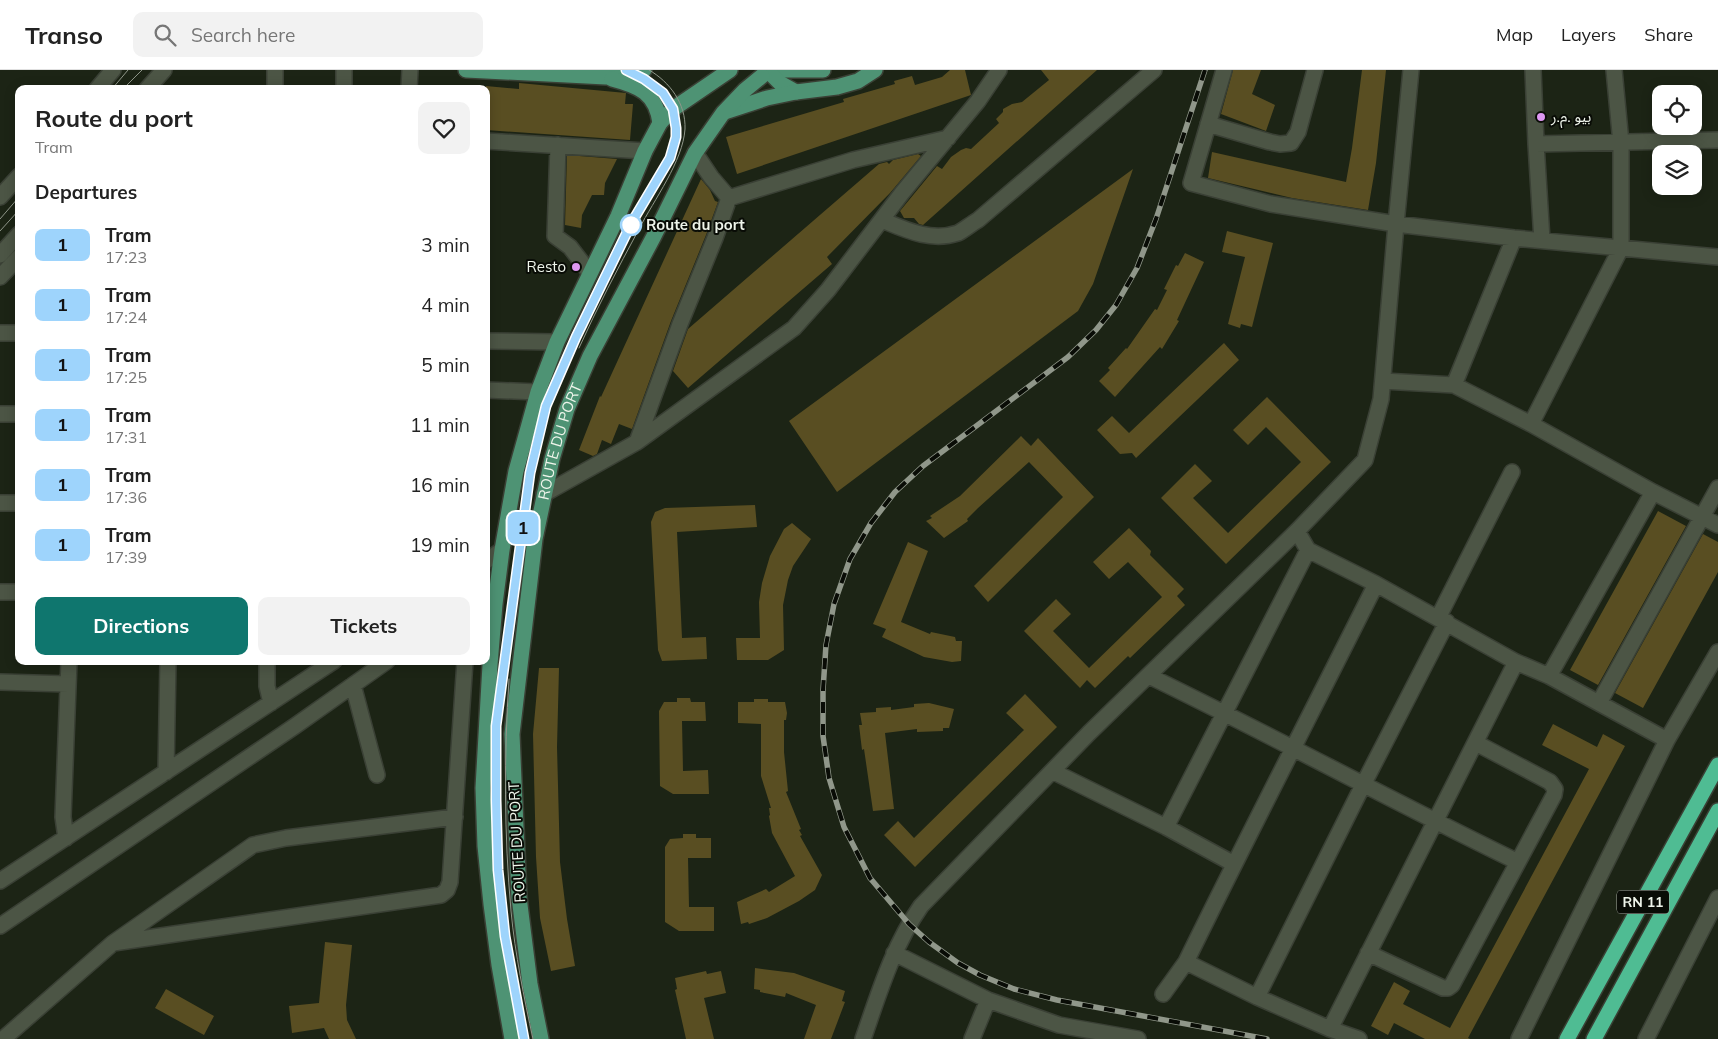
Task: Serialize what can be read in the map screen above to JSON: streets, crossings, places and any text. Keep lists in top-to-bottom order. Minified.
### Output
{"streets":{"highway":["RN 11"],"main road":["ROUTE DU PORT"]},"places":["بيو .م.ر","Route du port","Resto"],"lines":["tram line 1"],"page":{"header":"Transo","search":"Search here","nav":["Map","Layers","Share"],"on_map":"1","heading":[["Route du port","Tram"],"Departures"],"list":[{"mark":"1","name":"Tram","note":"17:23","value":"3 min"},{"mark":"1","name":"Tram","note":"17:24","value":"4 min"},{"mark":"1","name":"Tram","note":"17:25","value":"5 min"},{"mark":"1","name":"Tram","note":"17:31","value":"11 min"},{"mark":"1","name":"Tram","note":"17:36","value":"16 min"},{"mark":"1","name":"Tram","note":"17:39","value":"19 min"}],"buttons":["Directions","Tickets"]}}
